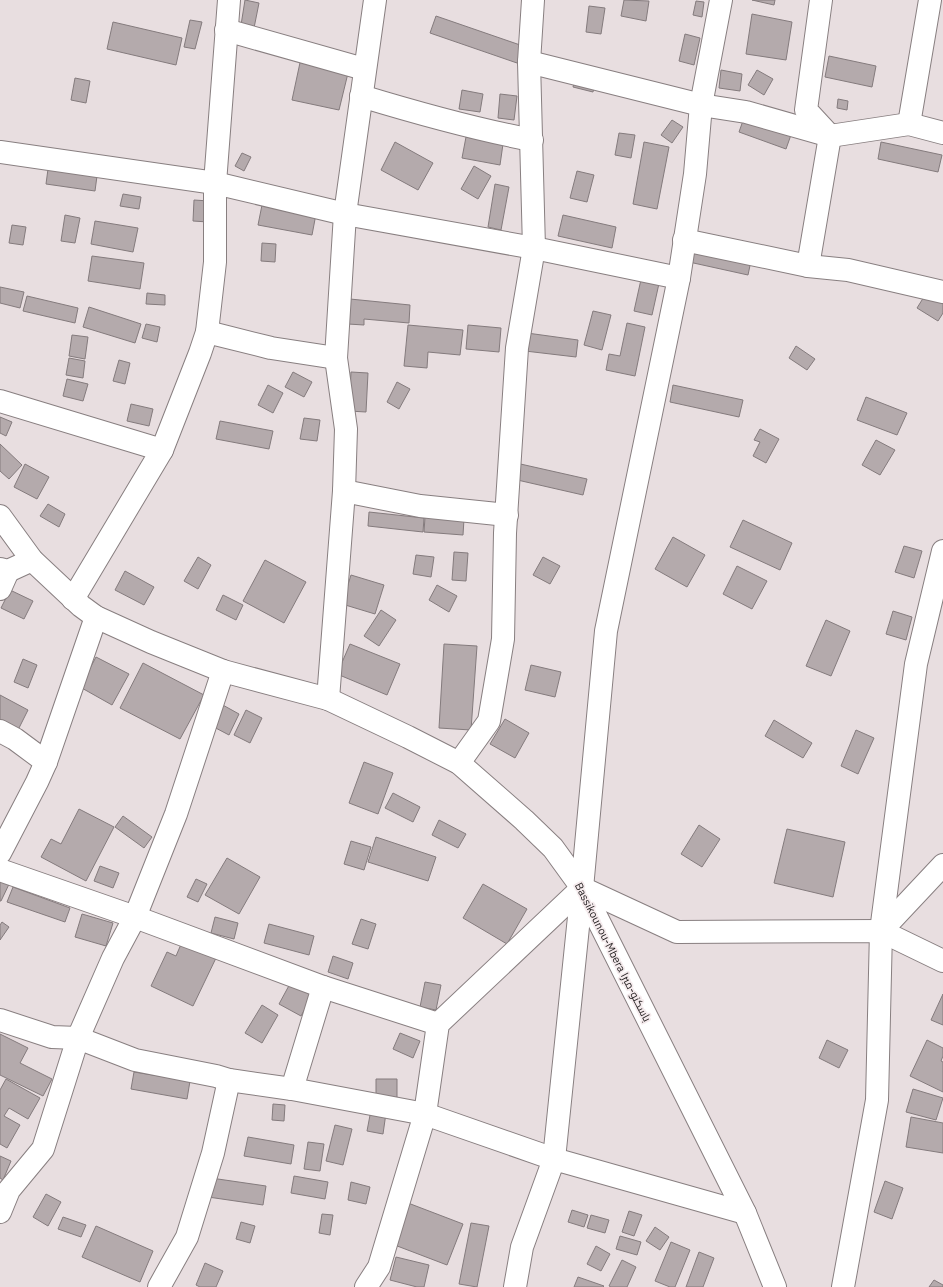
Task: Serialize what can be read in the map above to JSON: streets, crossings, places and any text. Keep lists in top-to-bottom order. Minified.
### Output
{"streets":{"street":["Bassikounou-Mbera باسكنو-مبرا"]}}
